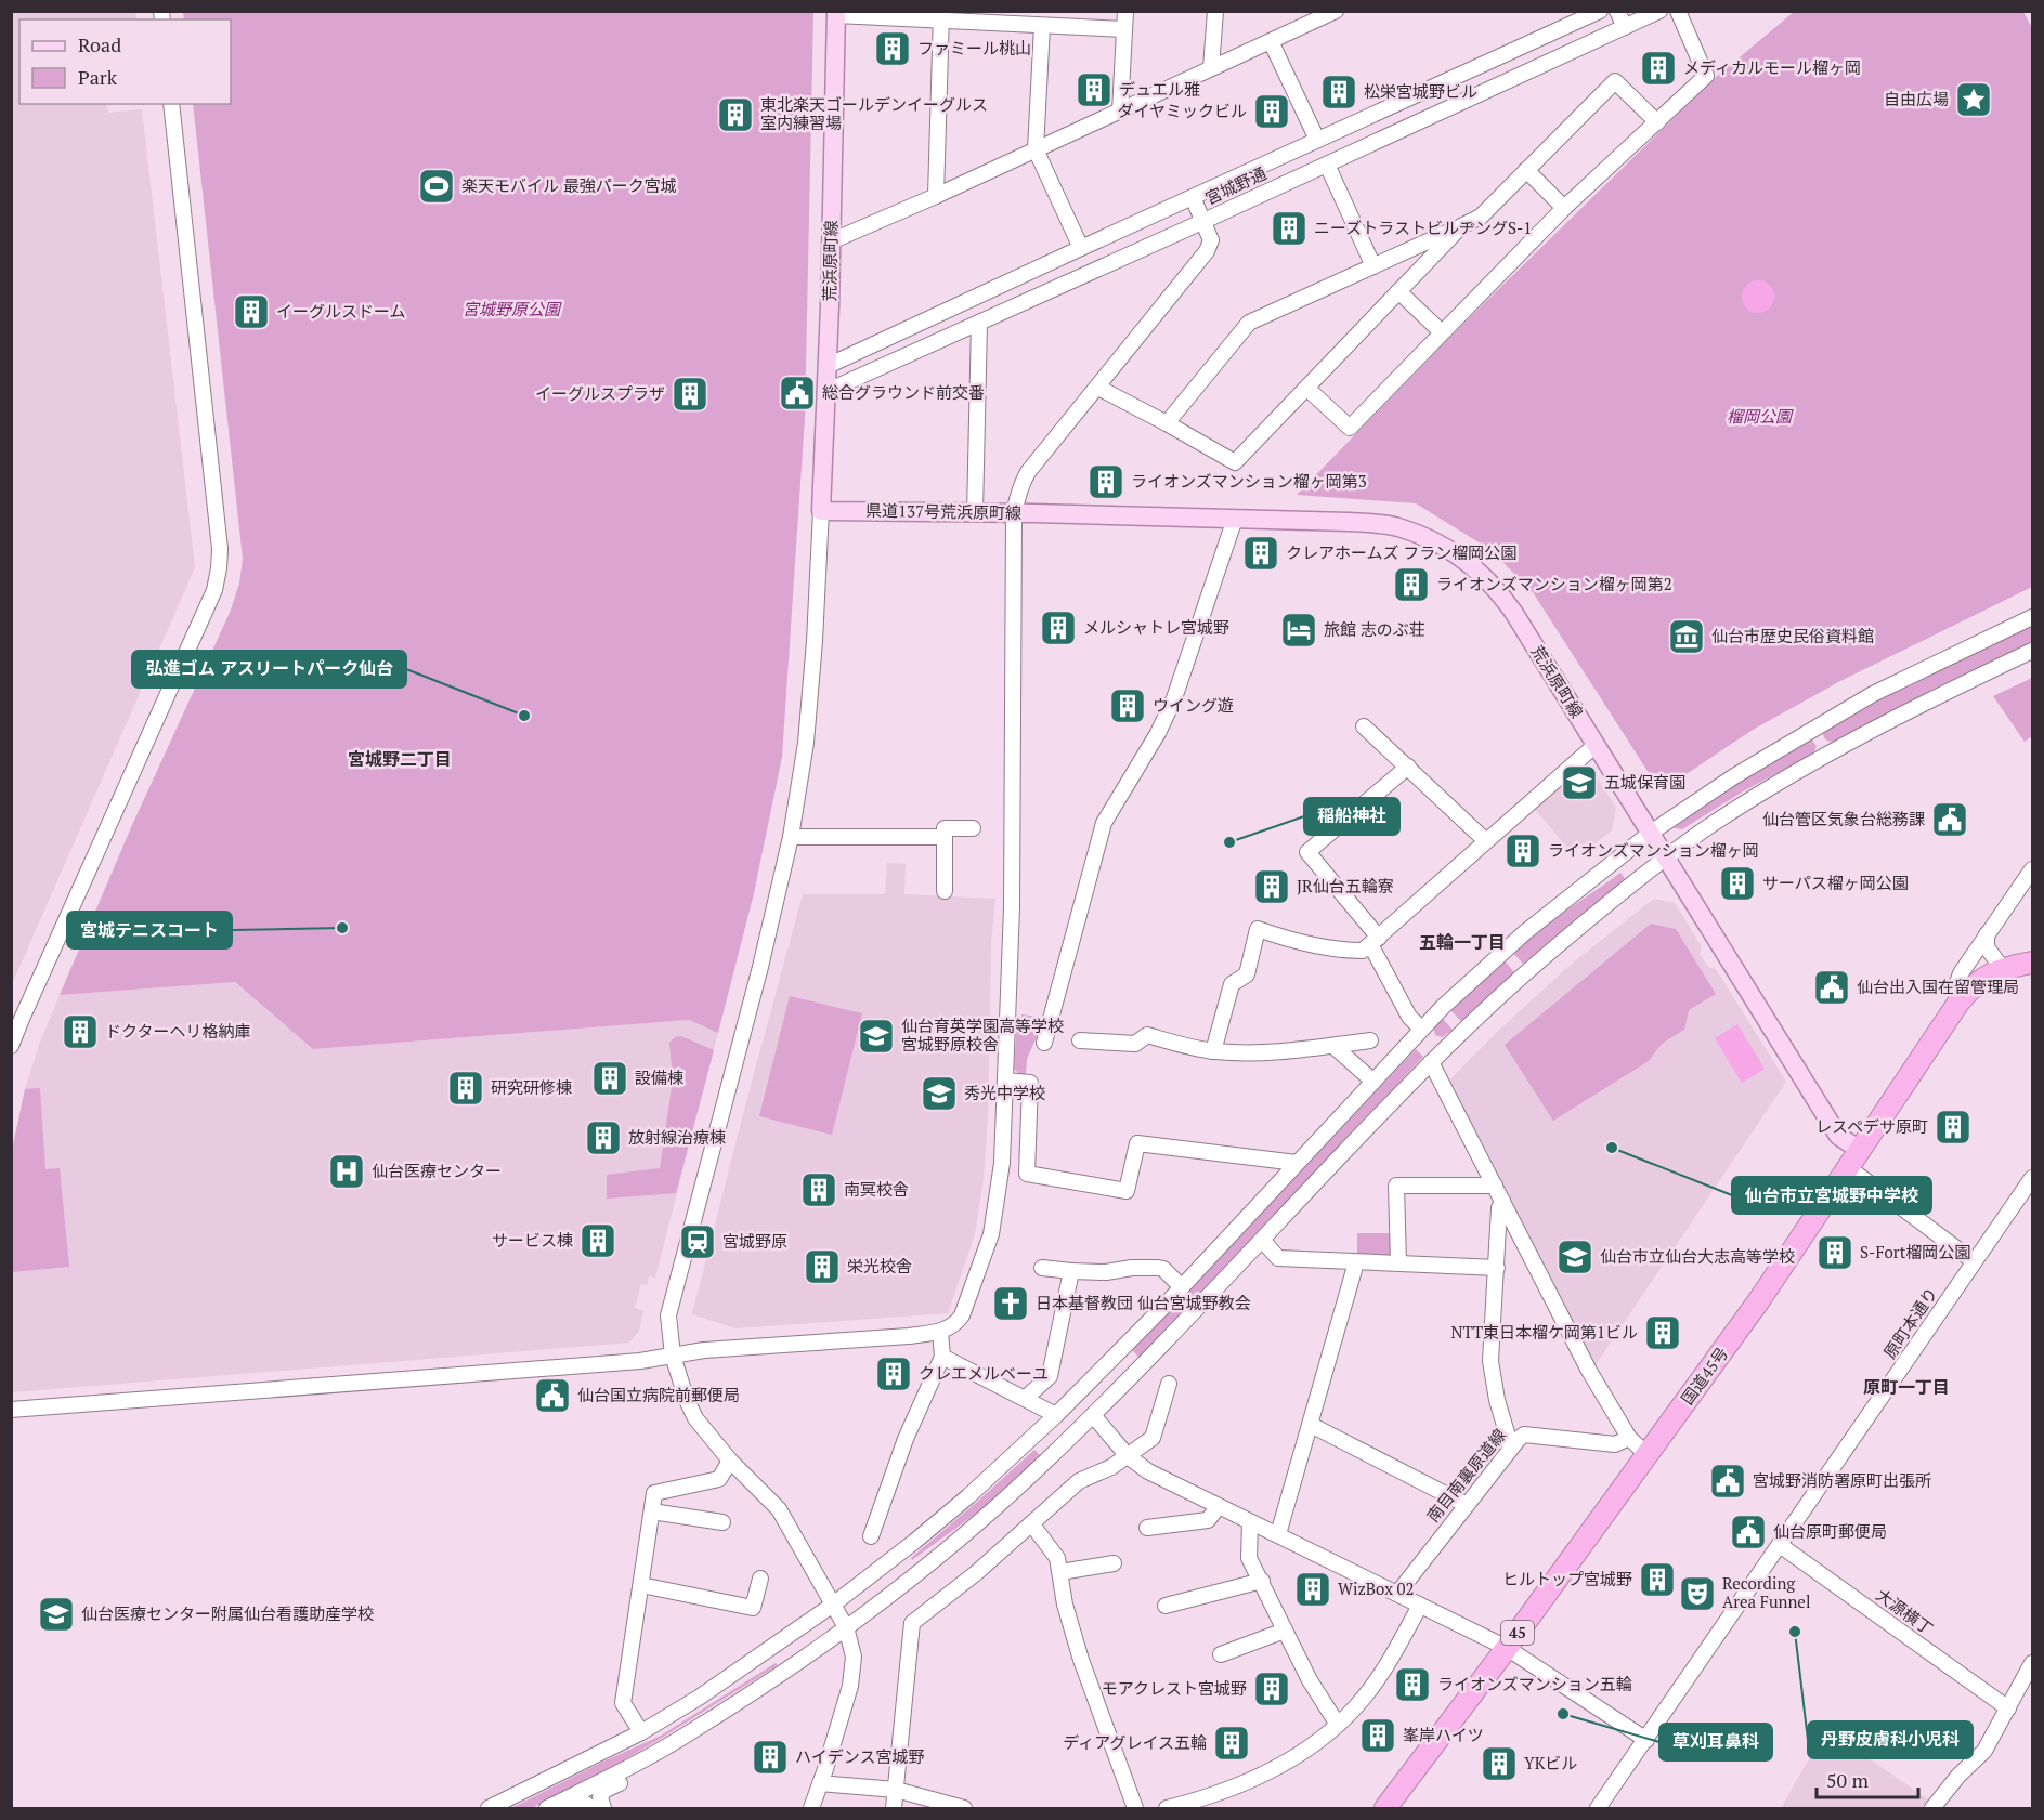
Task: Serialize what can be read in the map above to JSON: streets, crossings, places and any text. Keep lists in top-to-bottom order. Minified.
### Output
{"streets":{"highway":["国道45号","45"],"main road":["荒浜原町線","県道137号荒浜原町線"],"street":["宮城野通","原町本通り","南目南裏原道線","大源横丁"]},"crossings":[["宮城野通","荒浜原町線"],["荒浜原町線","県道137号荒浜原町線"],["荒浜原町線","国道45号"],["原町本通り","大源横丁"]],"districts":["宮城野二丁目","五輪一丁目","原町一丁目"],"parks":["宮城野原公園","榴岡公園"],"places":{"building":["ファミール桃山","メディカルモール榴ヶ岡","デュエル雅","松栄宮城野ビル","ダイヤミックビル","東北楽天ゴールデンイーグルス 室内練習場","ニーズトラストビルヂングS-1","イーグルスドーム","イーグルスプラザ","ライオンズマンション榴ヶ岡第3","クレアホームズ フラン榴岡公園","ライオンズマンション榴ヶ岡第2","メルシャトレ宮城野","ウイング遊","ライオンズマンション榴ヶ岡","サーパス榴ヶ岡公園","JR仙台五輪寮","ドクターヘリ格納庫","設備棟","研究研修棟","レスペデサ原町","放射線治療棟","南冥校舎","サービス棟","S-Fort榴岡公園","栄光校舎","NTT東日本榴ケ岡第1ビル","クレエメルベーユ","ヒルトップ宮城野","WizBox 02","ライオンズマンション五輪","モアクレスト宮城野","峯岸ハイツ","ディアグレイス五輪","ハイデンス宮城野","YKビル"],"place":["自由広場"],"sports":["楽天モバイル 最強パーク宮城"],"public building":["総合グラウンド前交番","仙台管区気象台総務課","仙台出入国在留管理局","仙台国立病院前郵便局","宮城野消防署原町出張所","仙台原町郵便局"],"hotel":["旅館 志のぶ荘"],"museum":["仙台市歴史民俗資料館"],"other":["弘進ゴム アスリートパーク仙台","稲船神社","宮城テニスコート","仙台市立宮城野中学校","丹野皮膚科小児科","草刈耳鼻科"],"school or university":["五城保育園","仙台育英学園高等学校 宮城野原校舎","秀光中学校","仙台市立仙台大志高等学校","仙台医療センター附属仙台看護助産学校"],"hospital":["仙台医療センター"],"station":["宮城野原"],"church":["日本基督教団 仙台宮城野教会"],"theatre":["Recording Area Funnel"]},"legend":["Road","Park"],"scale_bar":"50 m"}
